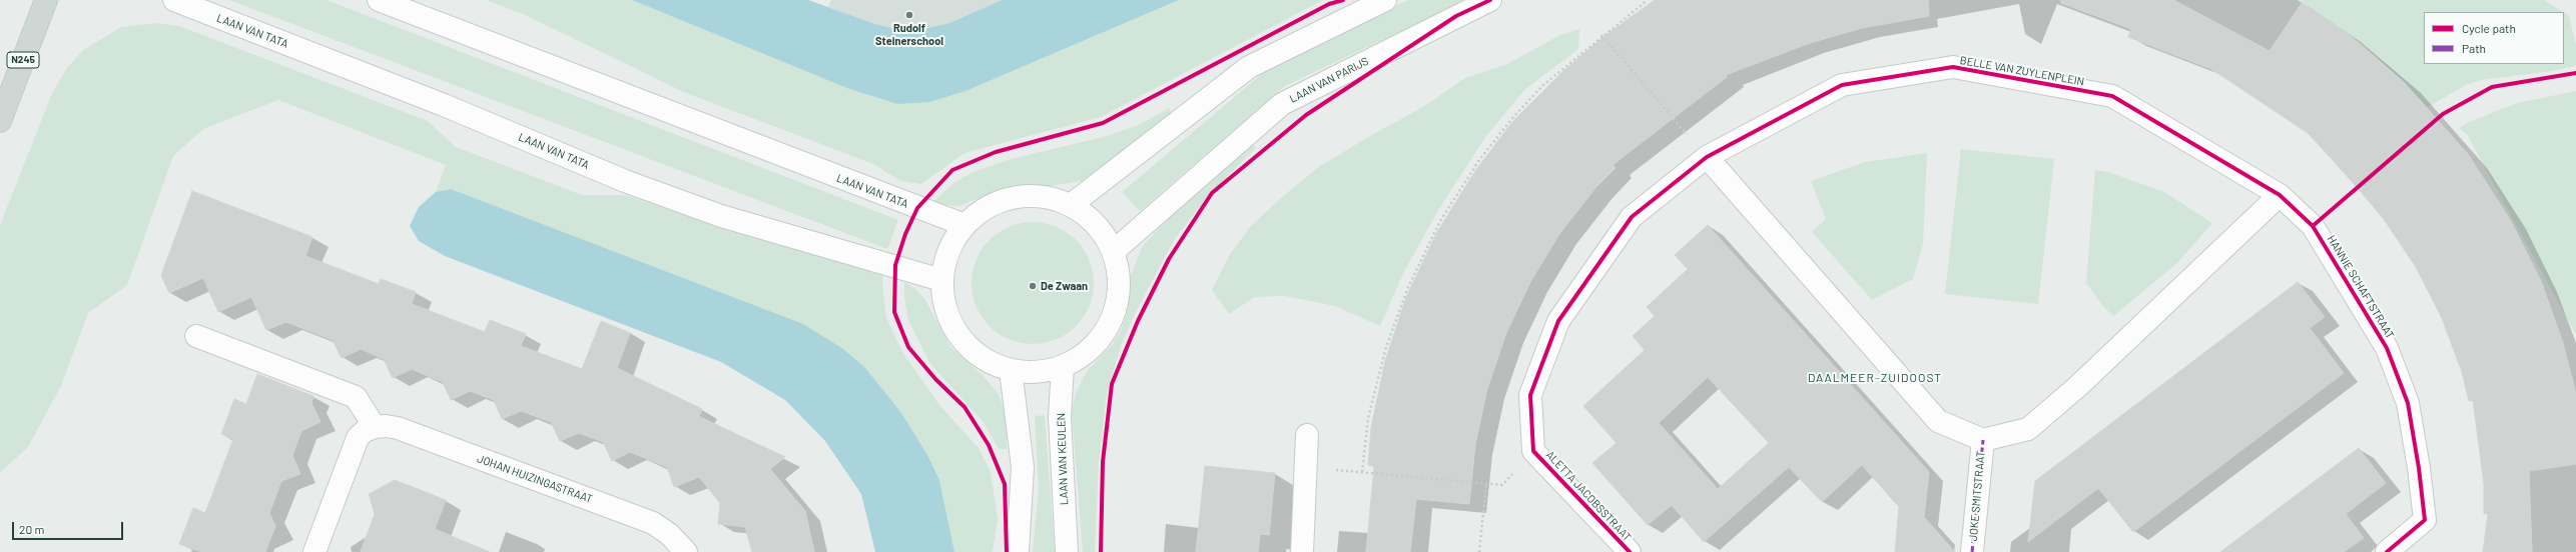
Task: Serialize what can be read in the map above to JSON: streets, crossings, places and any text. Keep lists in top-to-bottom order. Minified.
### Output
{"streets":{"main road":["N245"],"street":["LAAN VAN TATA","BELLE VAN ZUYLENPLEIN","LAAN VAN PARIJS","HANNIE SCHAFTSTRAAT","LAAN VAN KEULEN","JOHAN HUIZINGASTRAAT","ALETTA JACOBSSTRAAT","JOKE SMITSTRAAT"]},"crossings":[["BELLE VAN ZUYLENPLEIN","HANNIE SCHAFTSTRAAT"],["BELLE VAN ZUYLENPLEIN","ALETTA JACOBSSTRAAT"]],"districts":["DAALMEER-ZUIDOOST"],"places":["Rudolf Steinerschool","De Zwaan"],"legend":["Cycle path","Path"],"scale_bar":"20 m"}
